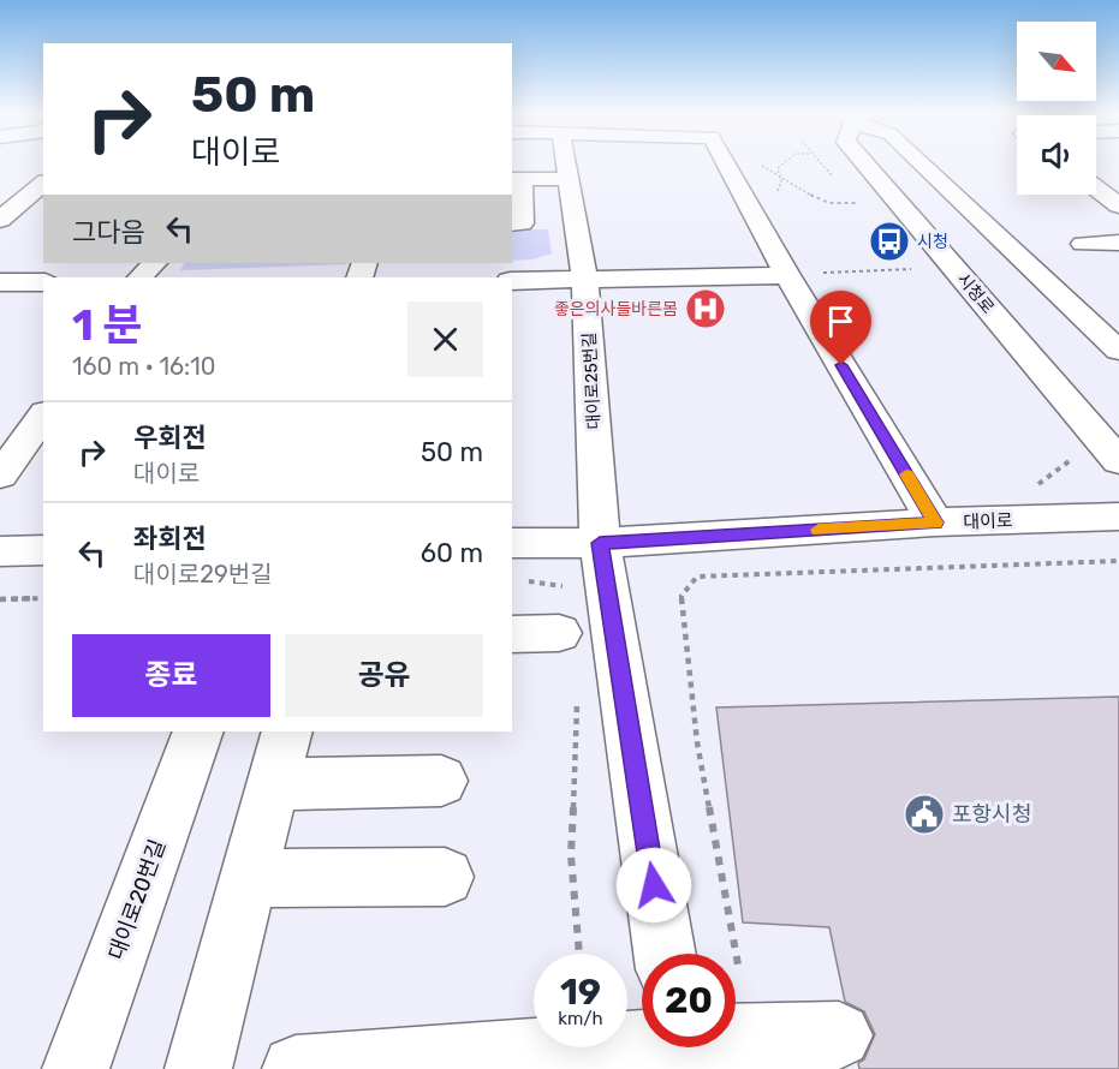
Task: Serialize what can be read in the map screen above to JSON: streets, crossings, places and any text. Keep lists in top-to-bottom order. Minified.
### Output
{"streets":{"street":["시청로","대이로25번길","대이로","대이로20번길"]},"crossings":[["대이로25번길","대이로"]],"places":{"bus stop":["시청"],"hospital":["좋은의사들바른몸"],"public building":["포항시청"]},"north":"bottom right","page":{"turn":["50 m","대이로"],"then":"그다음","heading":["1 분","160 m · 16:10"],"list":[{"name":"우회전","note":"대이로","value":"50 m"},{"name":"좌회전","note":"대이로29번길","value":"60 m"}],"buttons":["종료","공유"],"speed":"19 km/h","limit":"20"}}
